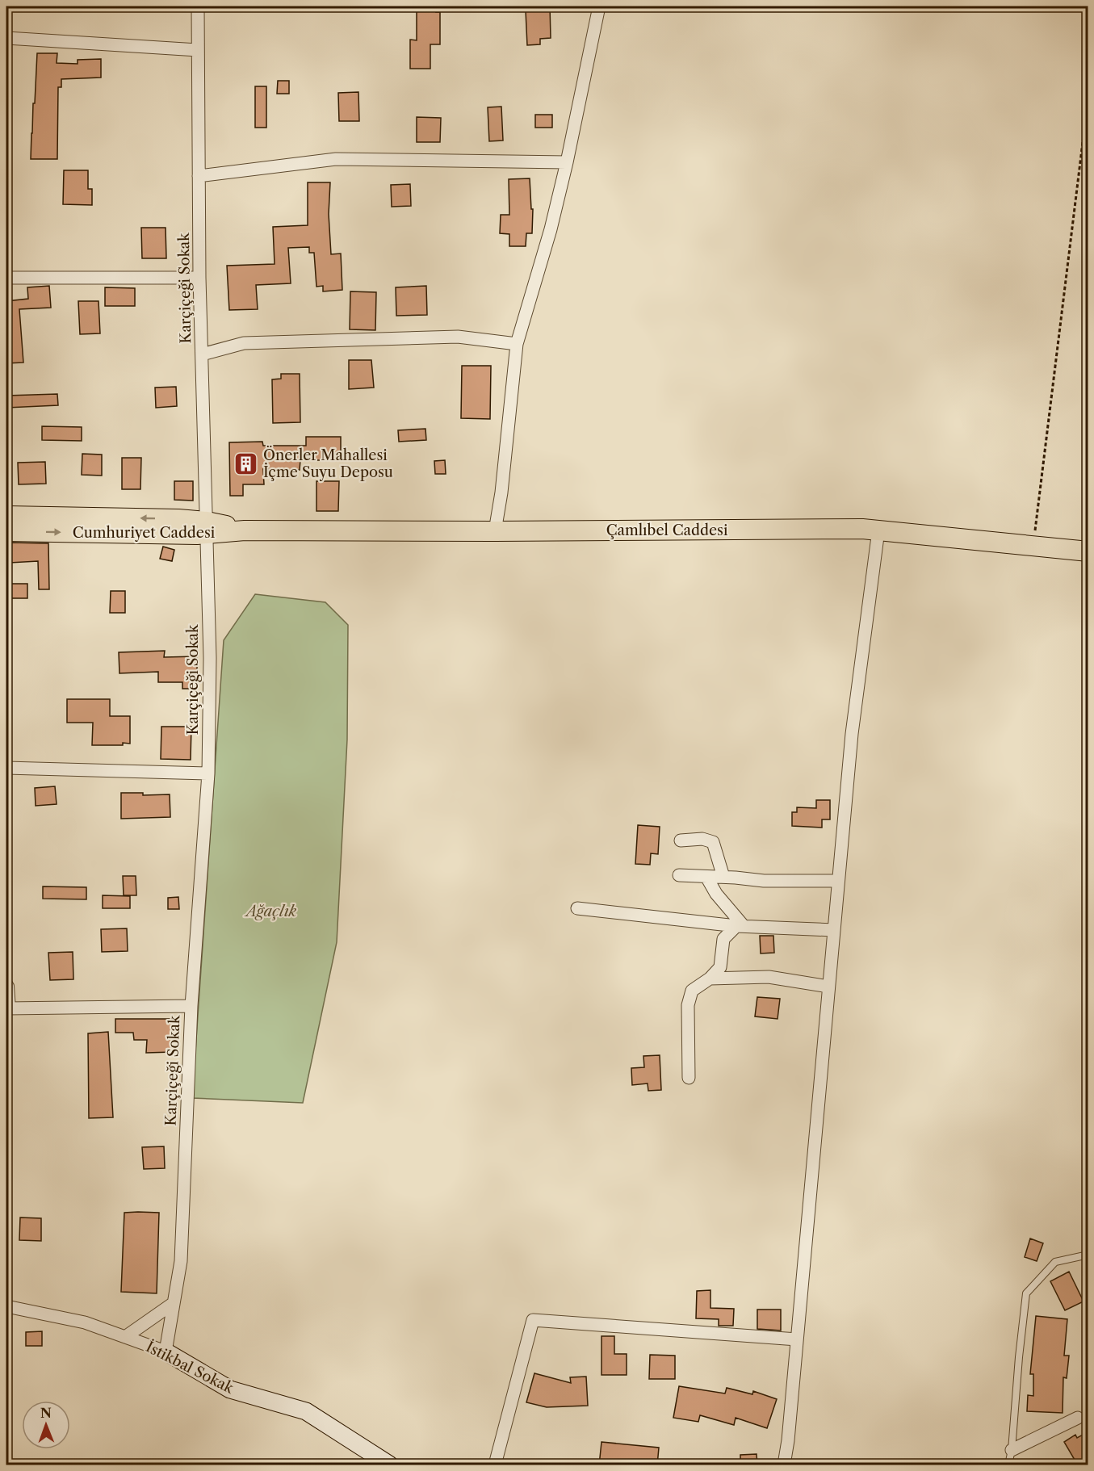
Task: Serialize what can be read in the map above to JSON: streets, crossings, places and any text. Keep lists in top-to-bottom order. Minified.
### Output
{"streets":{"main road":["Çamlıbel Caddesi","Cumhuriyet Caddesi"],"street":["Karçiçeği Sokak","İstikbal Sokak"]},"crossings":[["Karçiçeği Sokak","Cumhuriyet Caddesi"],["Karçiçeği Sokak","İstikbal Sokak"],["Çamlıbel Caddesi","Cumhuriyet Caddesi"]],"parks":["Ağaçlık"],"places":{"building":["Önerler Mahallesi İçme Suyu Deposu"]},"north":"top"}
